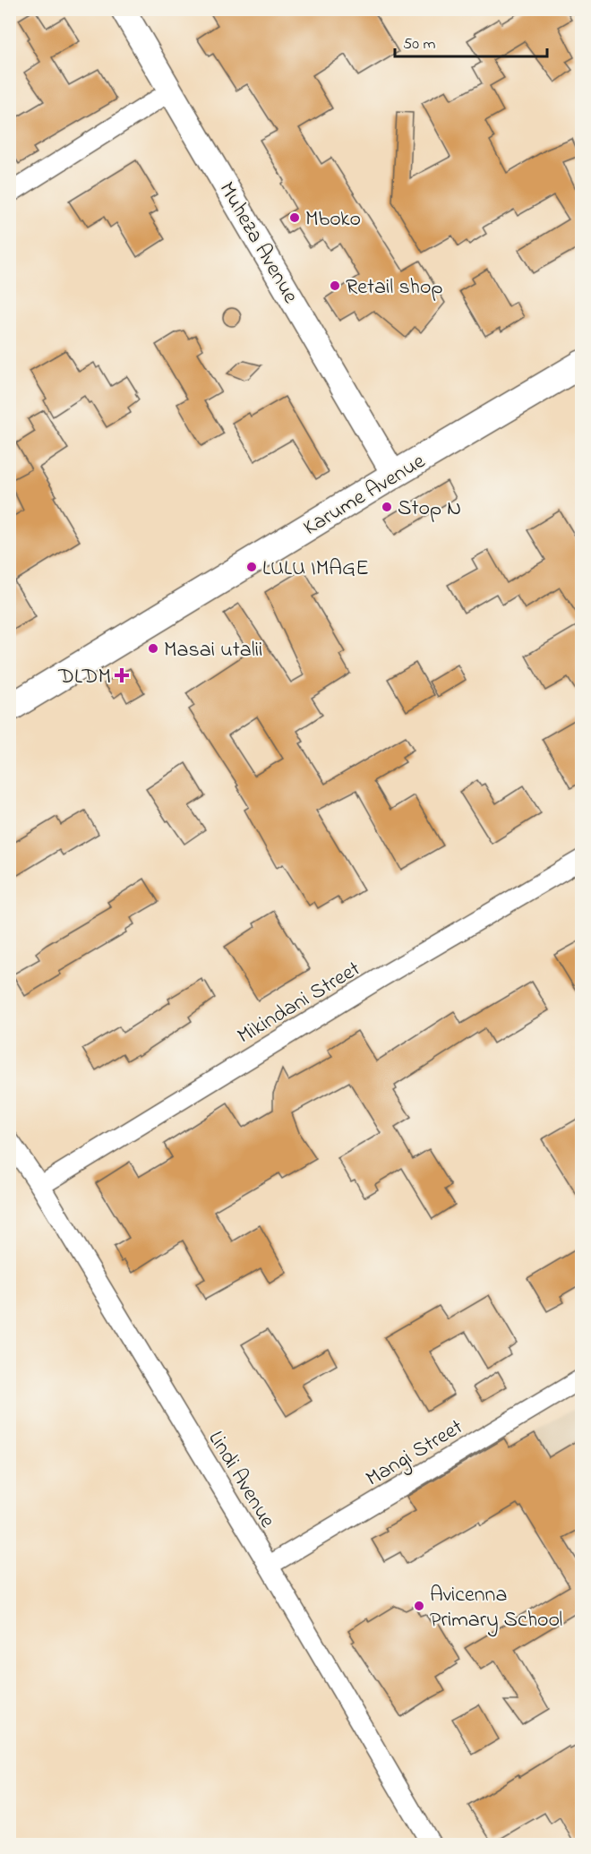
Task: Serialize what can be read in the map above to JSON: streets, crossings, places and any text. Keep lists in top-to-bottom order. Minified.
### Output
{"streets":{"main road":["Karume Avenue"],"street":["Muheza Avenue","Mikindani Street","Mangi Street","Lindi Avenue"]},"crossings":[["Muheza Avenue","Karume Avenue"],["Mikindani Street","Lindi Avenue"],["Mangi Street","Lindi Avenue"]],"places":{"other":["Mboko","Retail shop","Stop N","LULU IMAGE","Masai utalii","Avicenna Primary School"],"health":["DLDM"]},"scale_bar":"50 m"}
